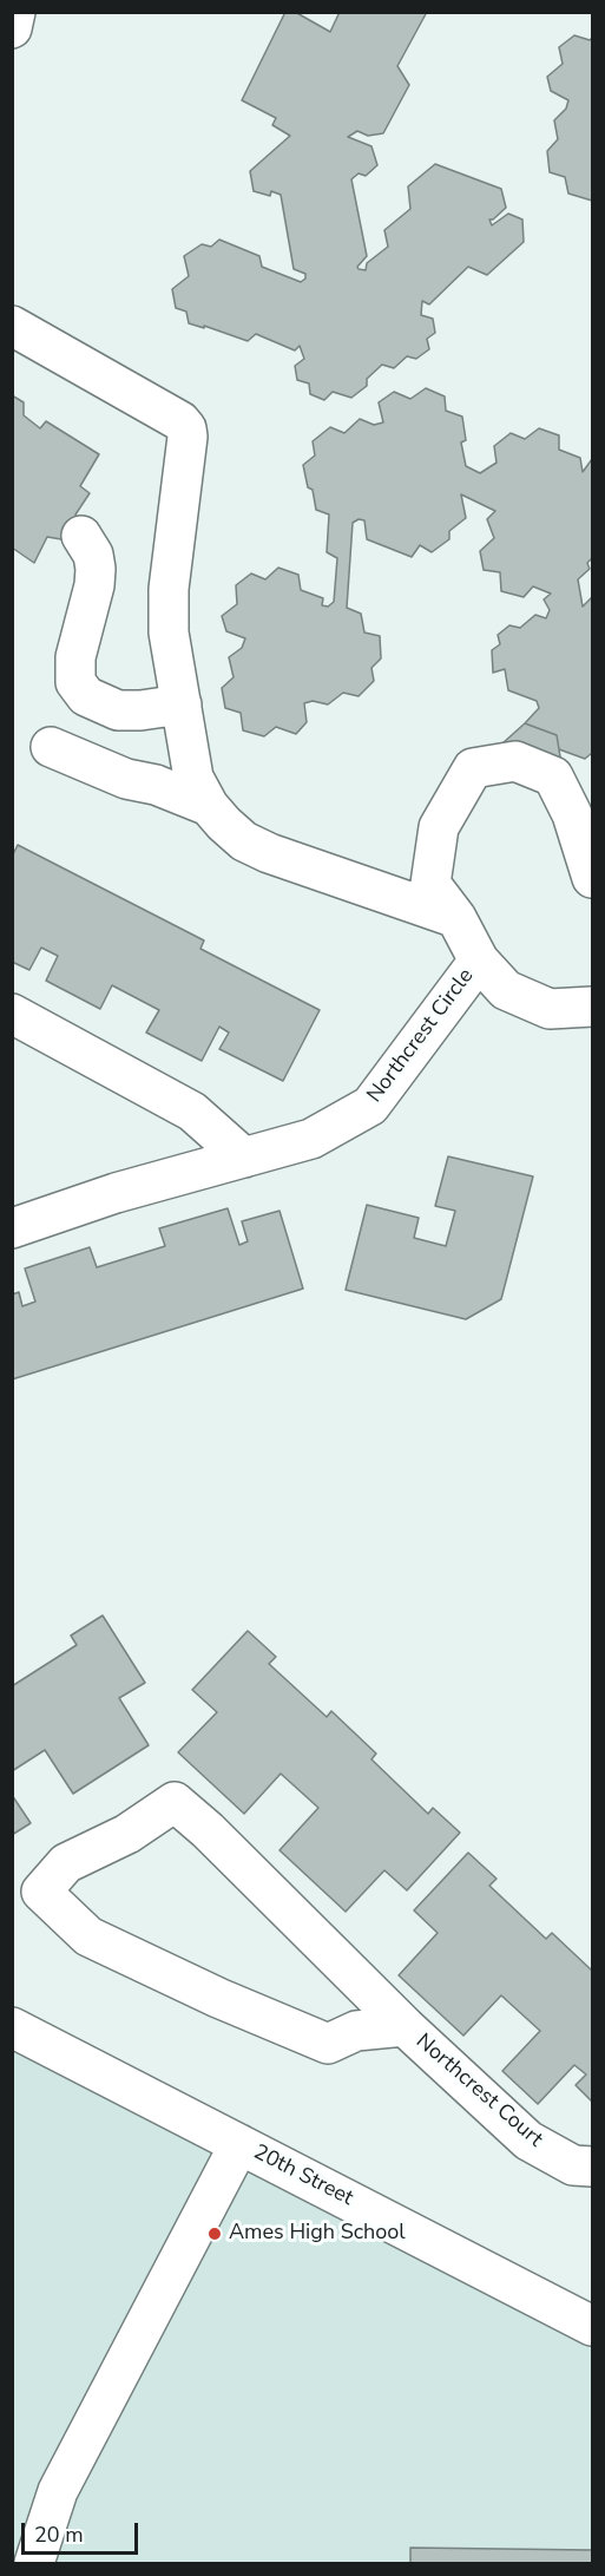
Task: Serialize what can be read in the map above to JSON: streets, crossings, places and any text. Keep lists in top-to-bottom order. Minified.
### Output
{"streets":{"street":["Northcrest Circle","Northcrest Court","20th Street"]},"places":["Ames High School"],"scale_bar":"20 m"}
